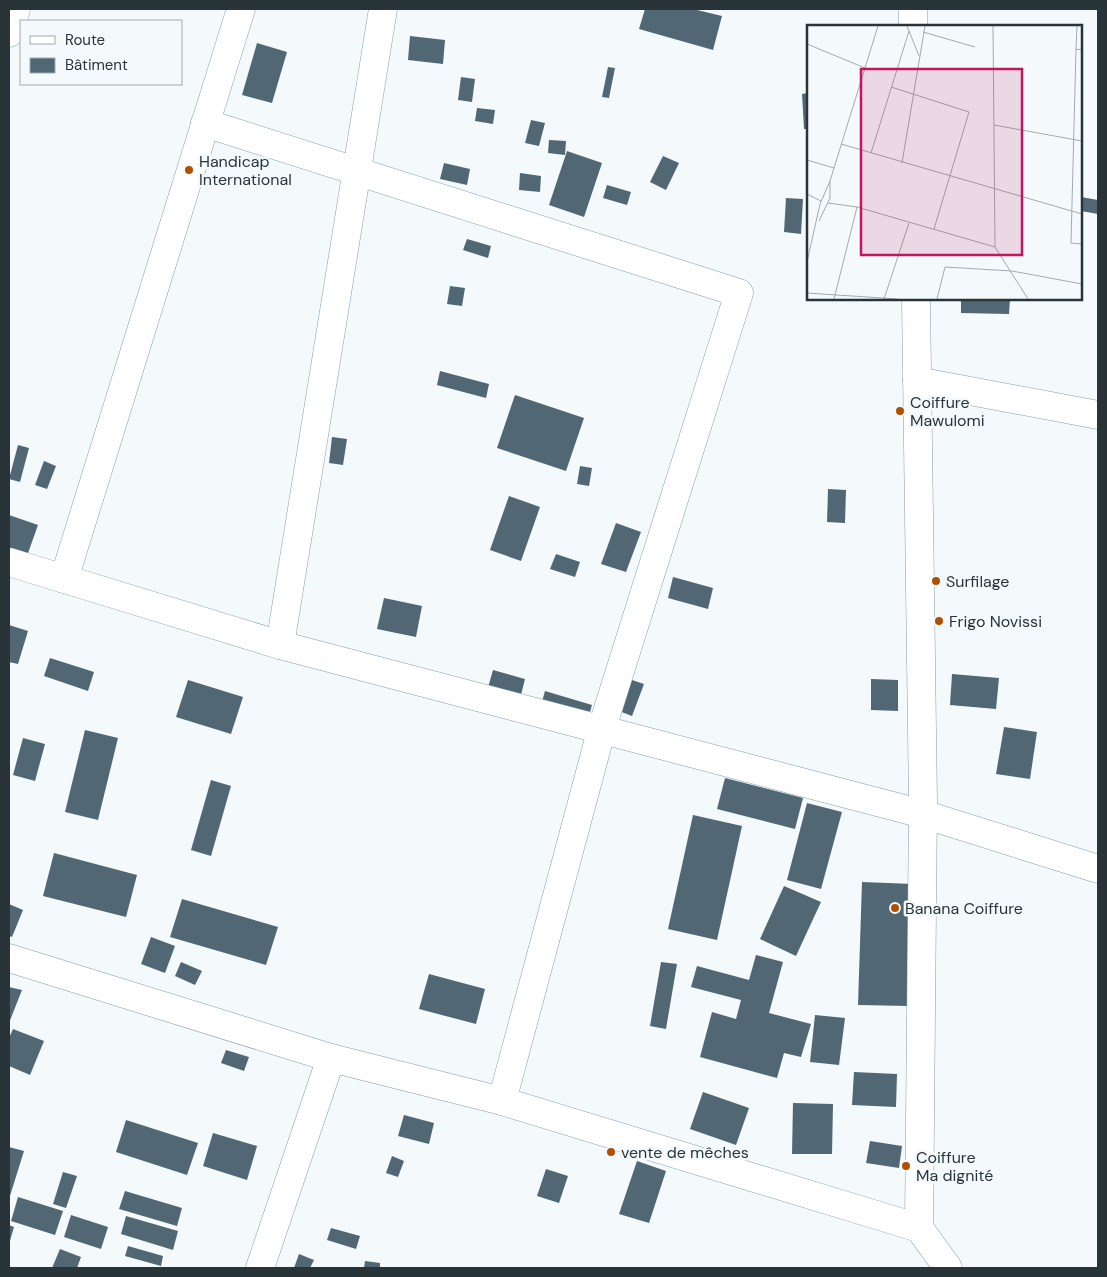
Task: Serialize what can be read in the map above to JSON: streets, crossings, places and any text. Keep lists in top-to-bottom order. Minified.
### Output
{"places":["Handicap International","Coiffure Mawulomi","Surfilage","Frigo Novissi","Banana Coiffure","vente de mêches","Coiffure Ma dignité"],"legend":["Route","Bâtiment"]}
